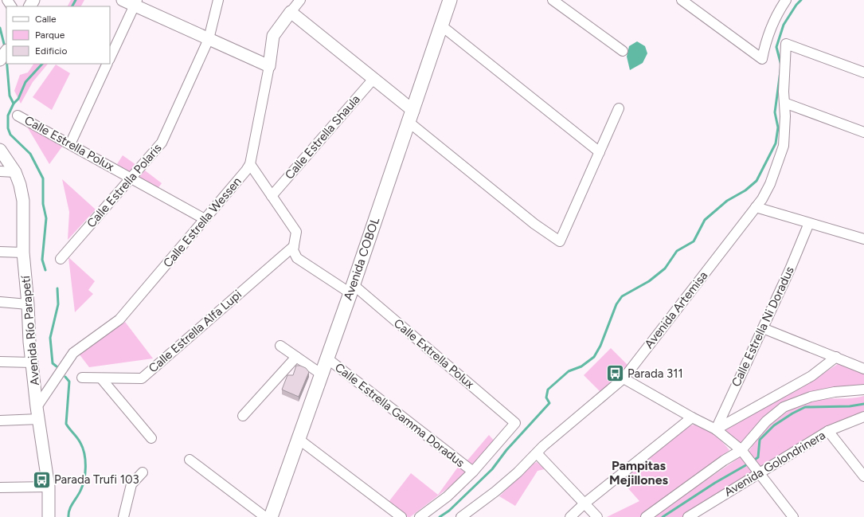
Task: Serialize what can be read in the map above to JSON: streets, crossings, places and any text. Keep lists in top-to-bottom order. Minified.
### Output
{"streets":{"main road":["Avenida COBOL"],"street":["Calle Estrella Shaula","Calle Estrella Polux","Calle Estrella Polaris","Calle Estrella Wessen","Avenida Artemisa","Calle Estrella Ni Doradus","Avenida Río Parapetí","Calle Estrella Alfa Lupi","Calle Extrella Polux","Calle Estrella Gamma Doradus","Avenida Golondrinera"]},"crossings":[["Calle Estrella Polux","Calle Estrella Polaris"],["Calle Estrella Polux","Calle Estrella Wessen"],["Calle Estrella Wessen","Avenida Río Parapetí"],["Avenida COBOL","Calle Extrella Polux"],["Avenida COBOL","Calle Estrella Gamma Doradus"],["Calle Estrella Alfa Lupi","Calle Extrella Polux"],["Calle Extrella Polux","Calle Estrella Gamma Doradus"]],"districts":["Pampitas Mejillones"],"places":{"bus stop":["Parada 311","Parada Trufi 103"]},"legend":["Calle","Parque","Edificio"]}
